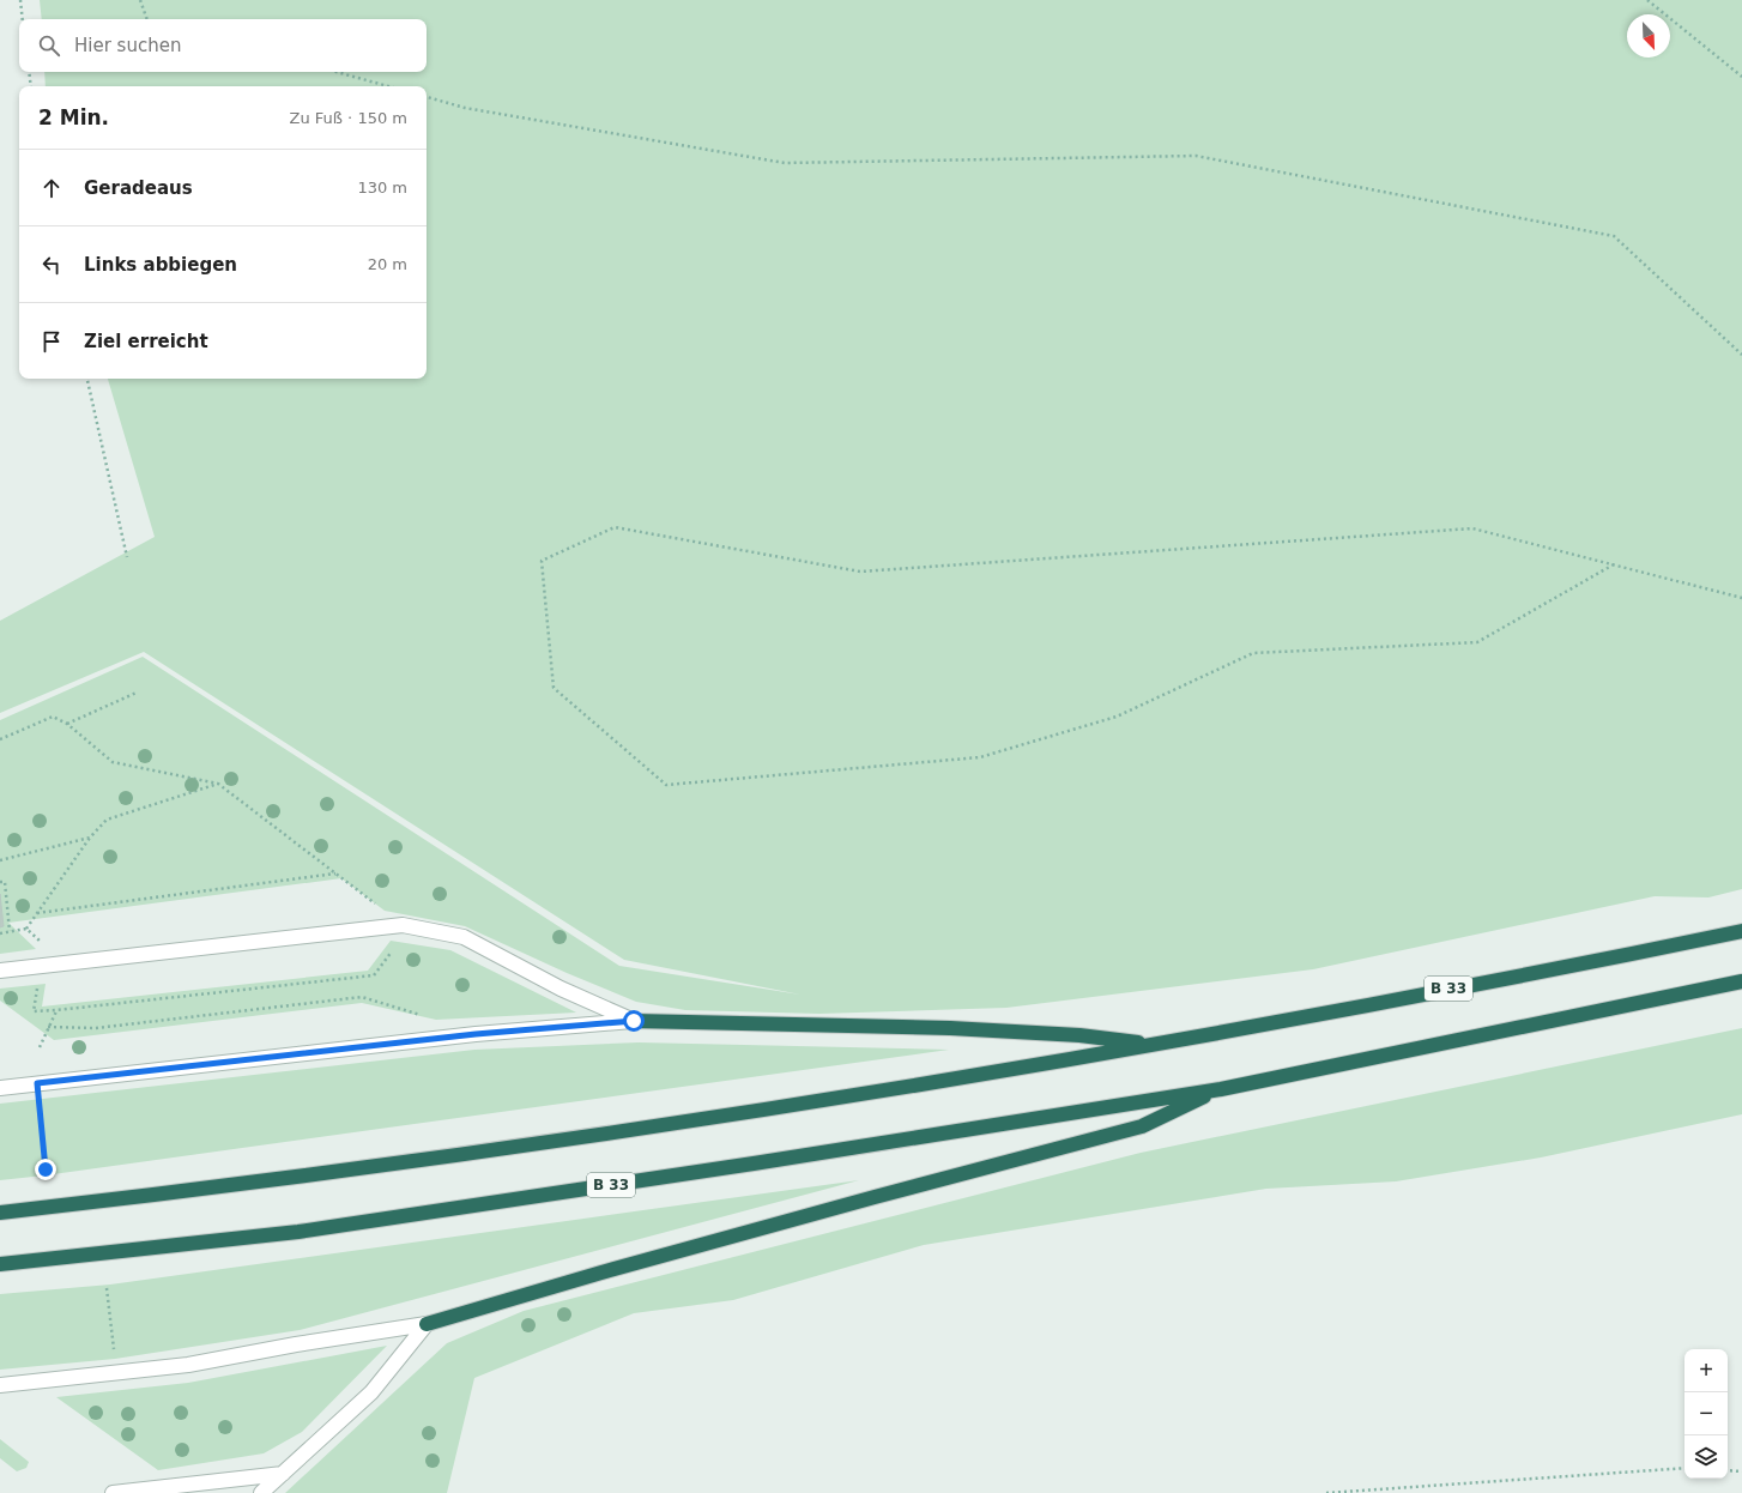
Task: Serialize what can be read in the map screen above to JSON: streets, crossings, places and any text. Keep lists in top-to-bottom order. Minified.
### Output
{"streets":{"highway":["B 33"]},"north":"bottom right","page":{"search":"Hier suchen","heading":["2 Min.","Zu Fuß · 150 m"],"list":[["Geradeaus","130 m"],["Links abbiegen","20 m"],"Ziel erreicht"],"map_buttons":["+","−"]}}
